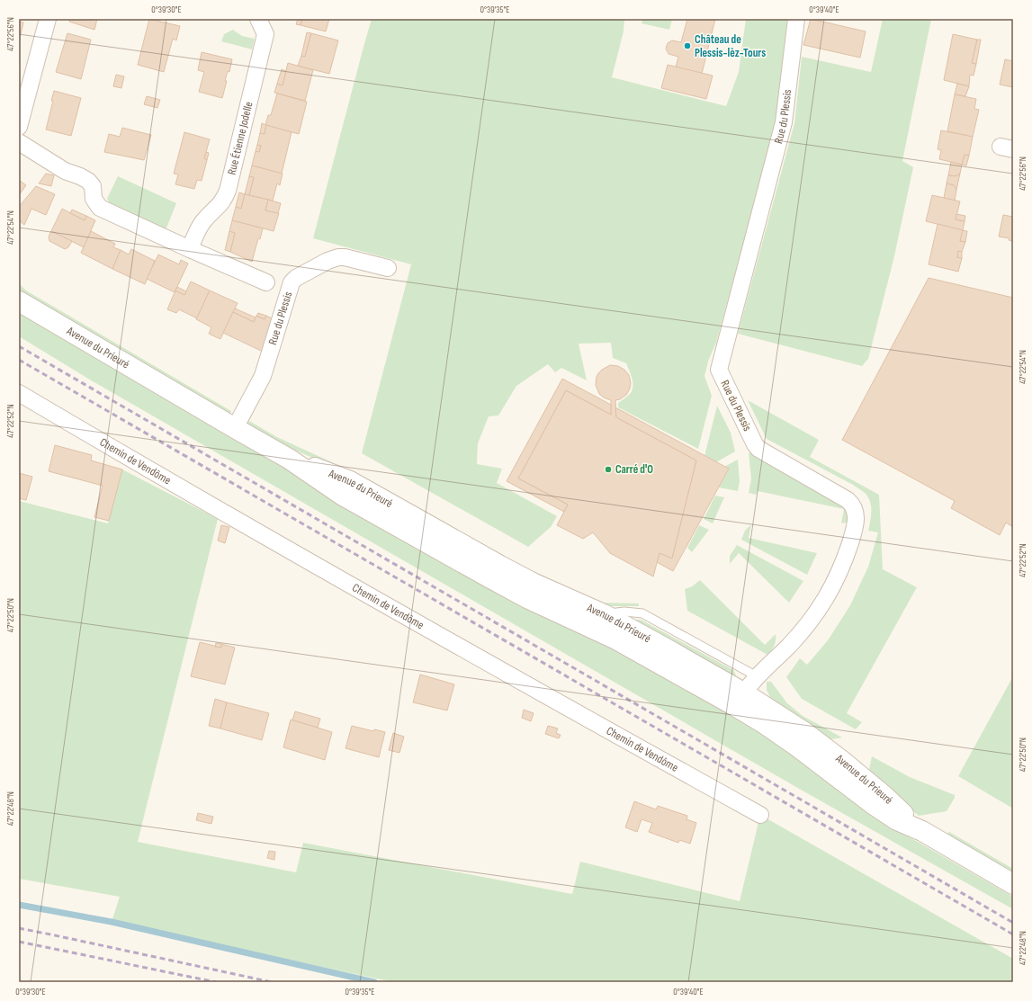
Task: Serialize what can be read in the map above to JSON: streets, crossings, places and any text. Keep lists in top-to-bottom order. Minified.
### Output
{"streets":{"street":["Rue du Plessis","Rue Étienne Jodelle","Avenue du Prieuré","Chemin de Vendôme"]},"crossings":[["Rue du Plessis","Avenue du Prieuré"]],"places":["Château de Plessis-lèz-Tours","Carré d'O"],"coordinates":["0°39'30\"E","0°39'35\"E","0°39'40\"E","47°22'56\"N","47°22'54\"N","47°22'52\"N","47°22'50\"N","47°22'48\"N"]}
